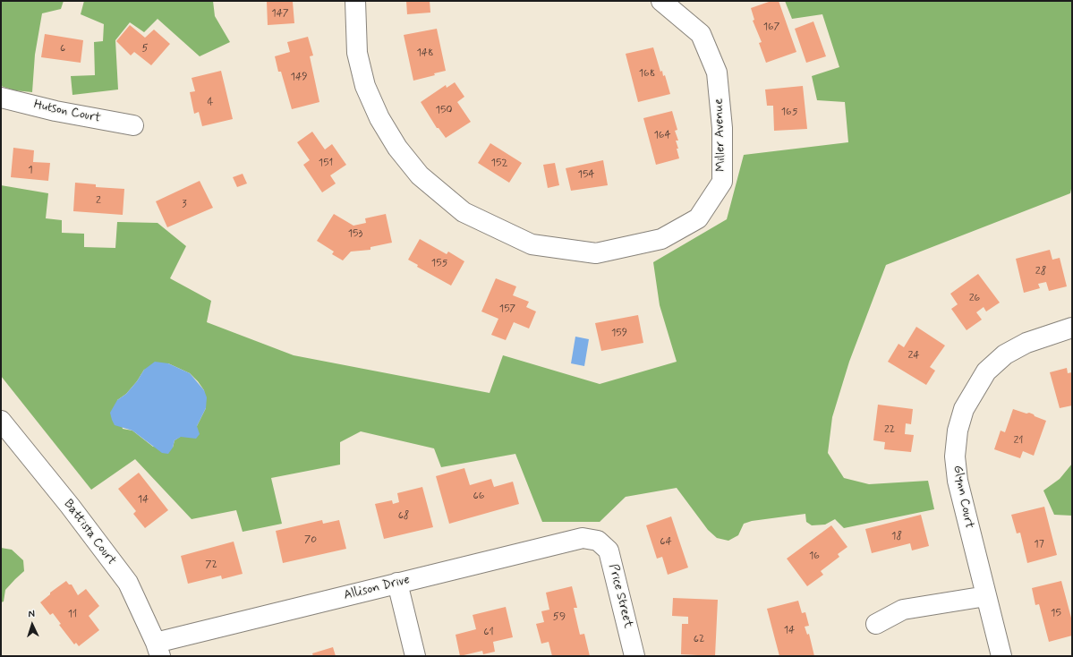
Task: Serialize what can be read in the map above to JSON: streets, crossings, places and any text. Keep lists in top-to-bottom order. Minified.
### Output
{"streets":{"street":["Hutson Court","Miller Avenue","Glynn Court","Battista Court","Allison Drive","Price Street"]},"crossings":[["Battista Court","Allison Drive"],["Allison Drive","Price Street"]],"house_numbers":["147","167","6","5","148","168","149","4","150","165","164","151","152","1","154","2","3","153","155","28","26","157","159","24","22","21","66","14","68","18","70","64","17","16","72","15","11","59","14","61","62"],"north":"top"}
